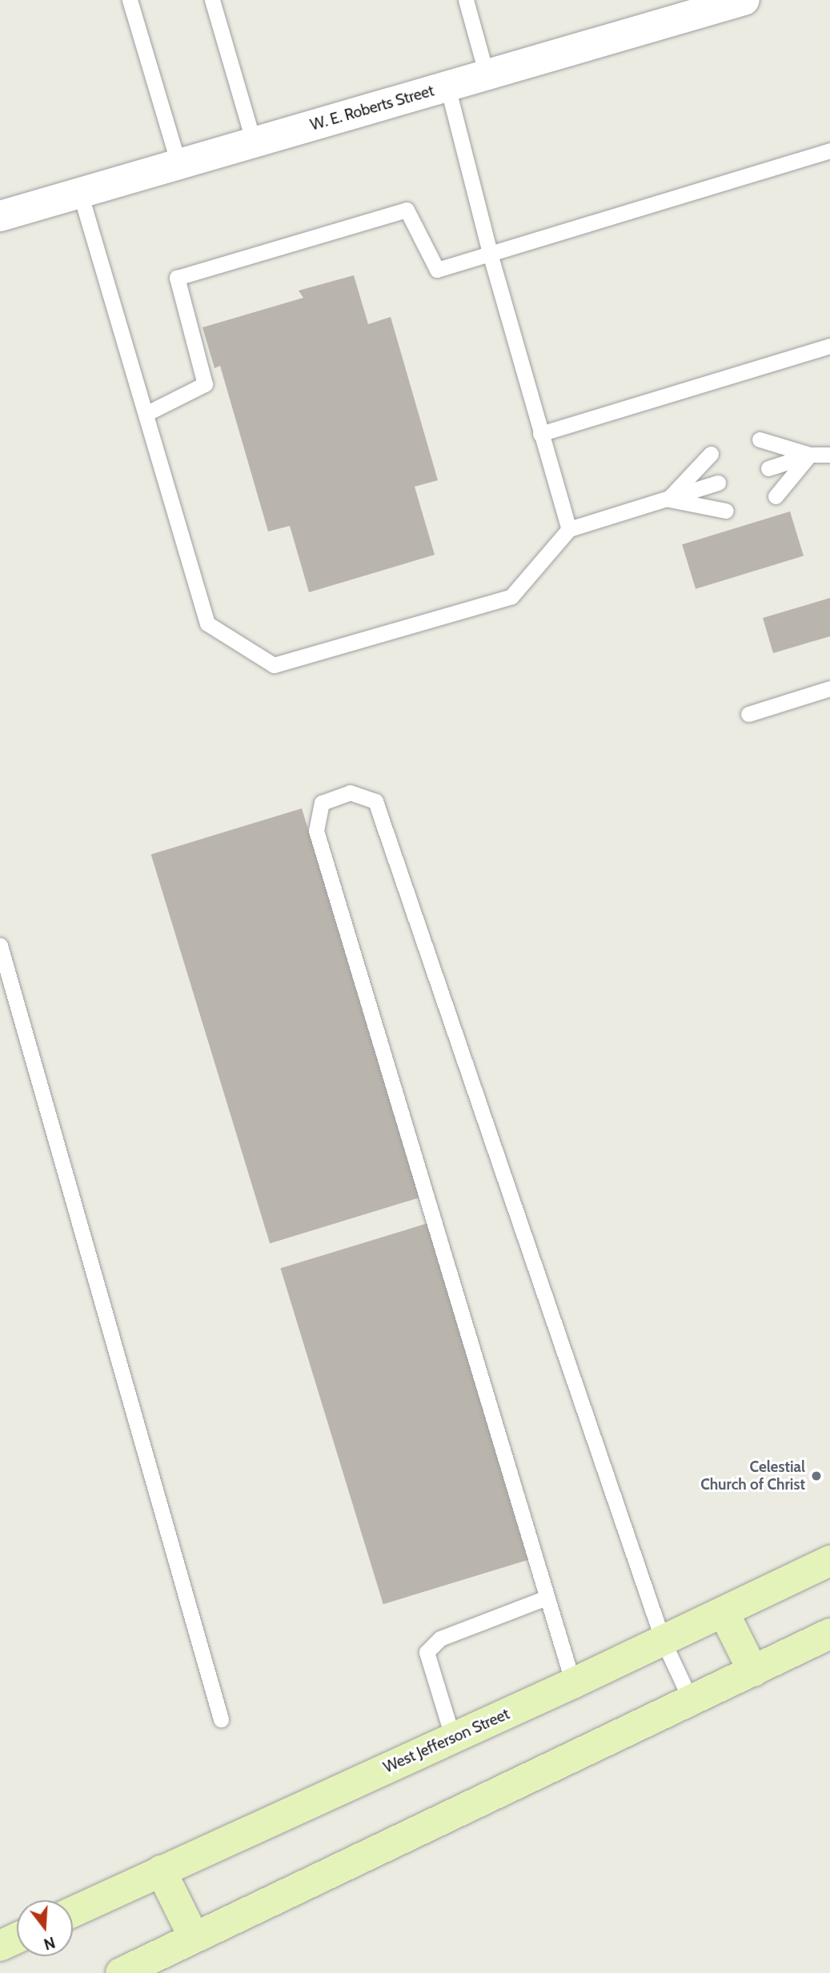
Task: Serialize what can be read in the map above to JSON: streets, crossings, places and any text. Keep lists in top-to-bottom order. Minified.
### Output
{"streets":{"main road":["West Jefferson Street"],"street":["W. E. Roberts Street"]},"places":["Celestial Church of Christ"],"north":"bottom"}
